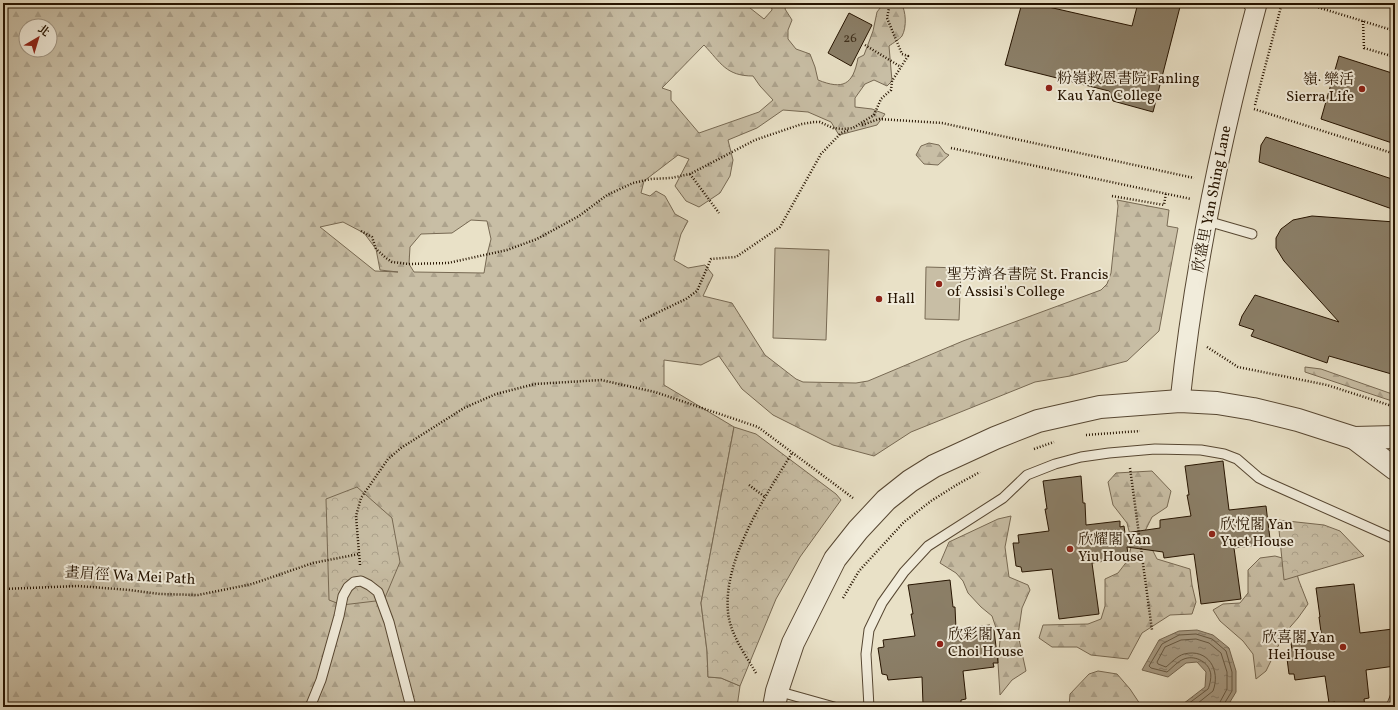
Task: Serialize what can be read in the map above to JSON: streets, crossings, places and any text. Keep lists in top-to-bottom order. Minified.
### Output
{"streets":{"street":["欣盛里 Yan Shing Lane"],"path":["畫眉徑 Wa Mei Path"]},"places":["粉嶺救恩書院 Fanling Kau Yan College","嶺· 樂活 Sierra Life","聖芳濟各書院 St. Francis of Assisi's College","Hall","欣悅閣 Yan Yuet House","欣耀閣 Yan Yiu House","欣彩閣 Yan Choi House","欣喜閣 Yan Hei House"],"house_numbers":["26"],"north":"top right"}
